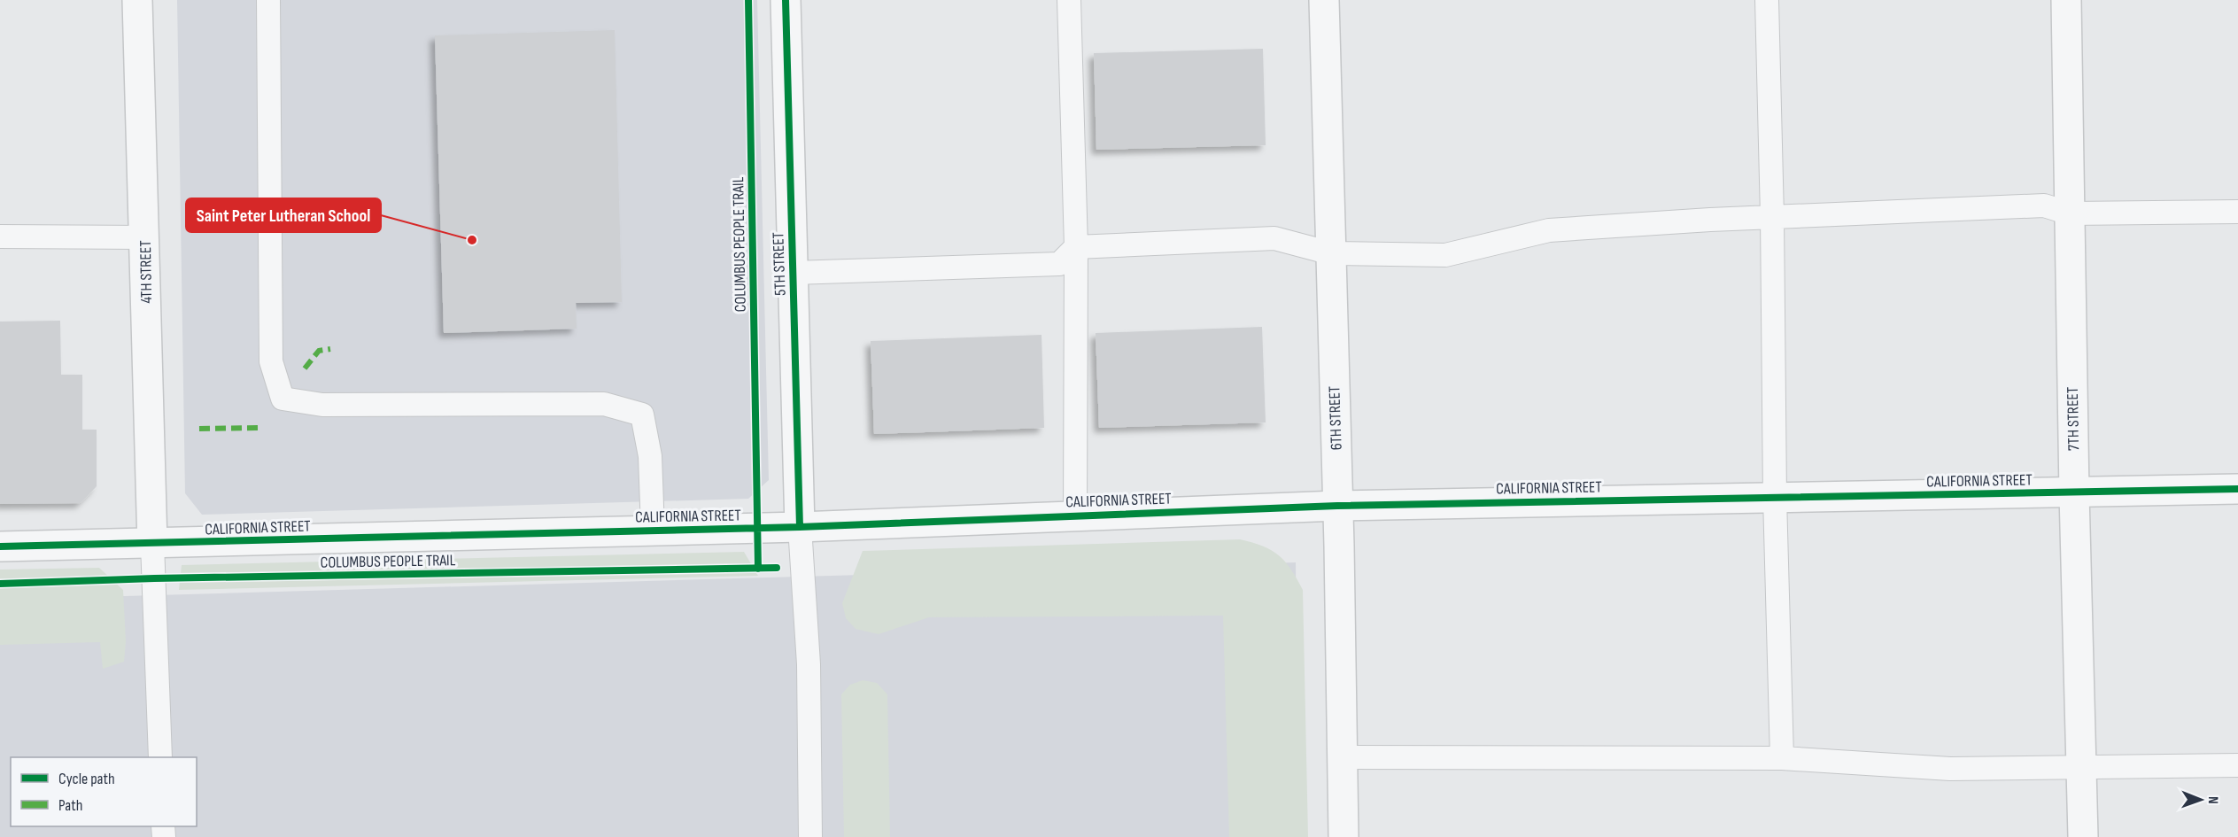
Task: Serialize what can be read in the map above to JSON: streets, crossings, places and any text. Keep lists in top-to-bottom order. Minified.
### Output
{"streets":{"street":["5TH STREET","4TH STREET","6TH STREET","7TH STREET","CALIFORNIA STREET"],"cycle path":["COLUMBUS PEOPLE TRAIL"]},"crossings":[["5TH STREET","CALIFORNIA STREET"],["4TH STREET","CALIFORNIA STREET"],["6TH STREET","CALIFORNIA STREET"],["7TH STREET","CALIFORNIA STREET"]],"places":["Saint Peter Lutheran School"],"legend":["Cycle path","Path"],"north":"right"}
